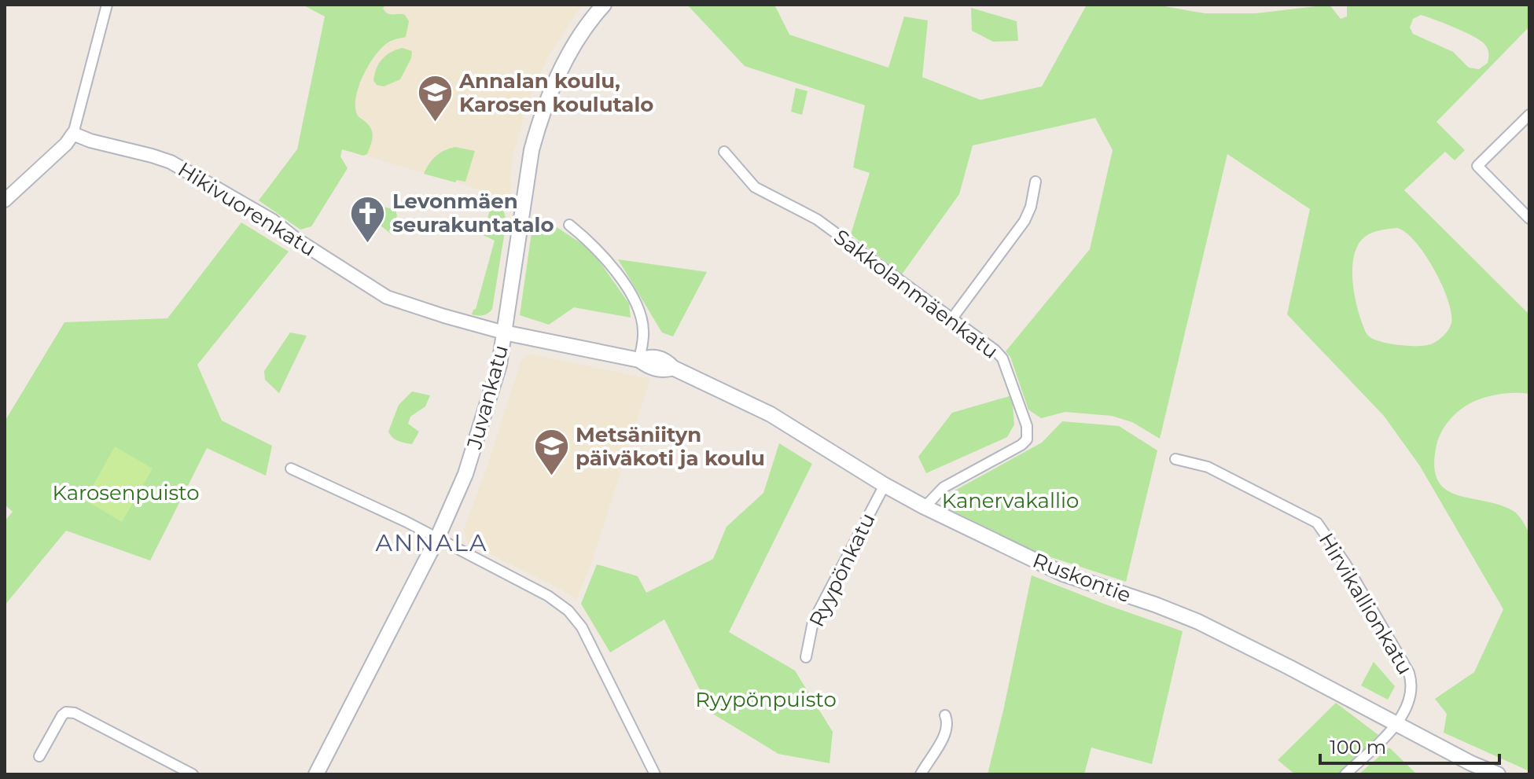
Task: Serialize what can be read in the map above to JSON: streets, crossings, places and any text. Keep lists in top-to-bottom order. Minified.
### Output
{"streets":{"main road":["Juvankatu","Ruskontie"],"street":["Hikivuorenkatu","Sakkolanmäenkatu","Ryypönkatu","Hirvikallionkatu"]},"crossings":[["Hikivuorenkatu","Juvankatu"],["Hikivuorenkatu","Ruskontie"],["Sakkolanmäenkatu","Ruskontie"],["Juvankatu","Ruskontie"],["Ryypönkatu","Ruskontie"],["Ruskontie","Hirvikallionkatu"]],"districts":["ANNALA"],"parks":["Karosenpuisto","Kanervakallio","Ryypönpuisto"],"places":{"school or university":["Annalan koulu, Karosen koulutalo","Metsäniityn päiväkoti ja koulu"],"church":["Levonmäen seurakuntatalo"]},"scale_bar":"100 m"}
